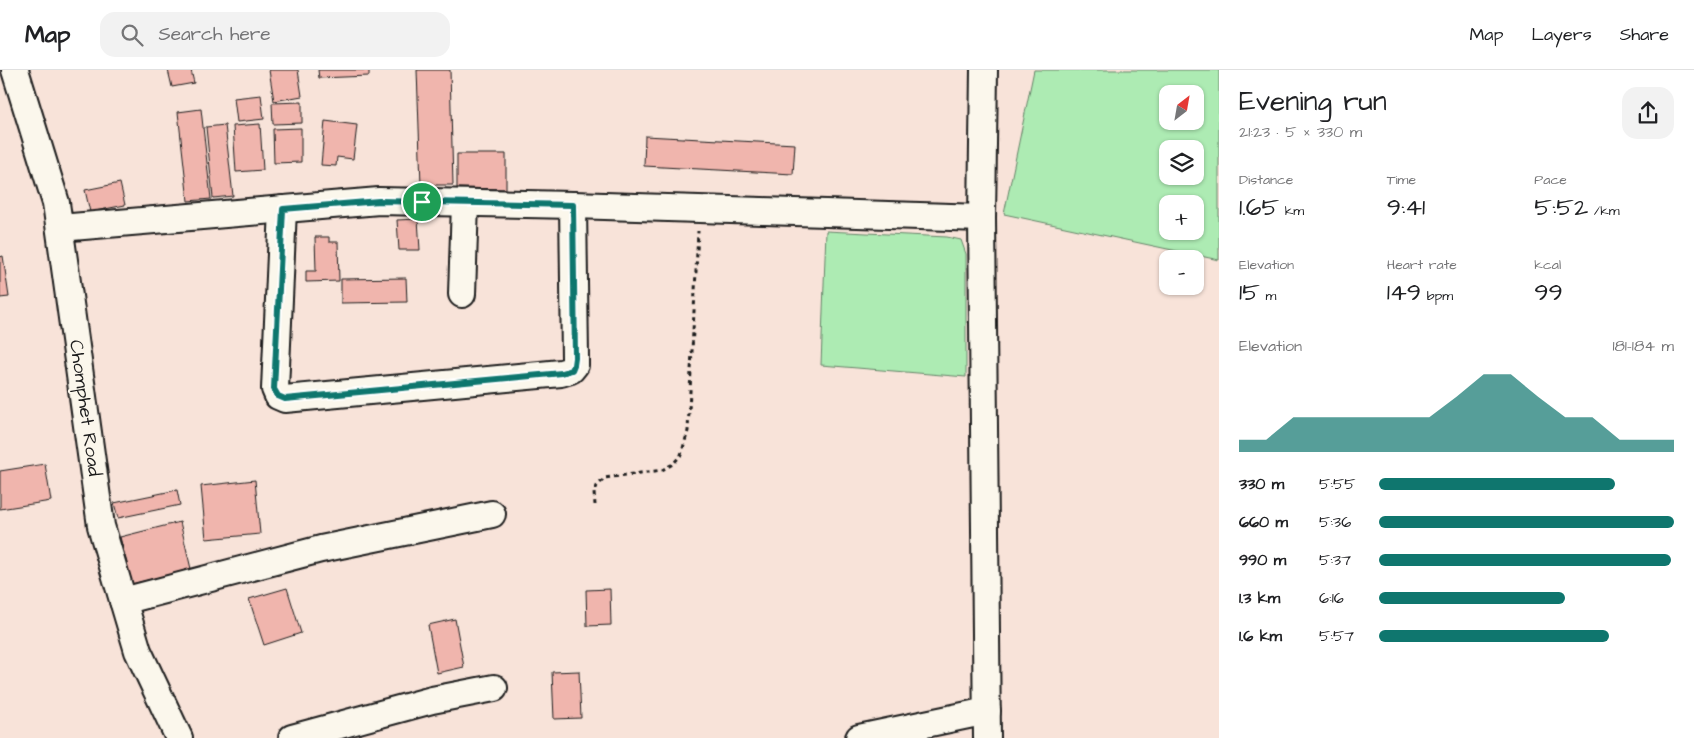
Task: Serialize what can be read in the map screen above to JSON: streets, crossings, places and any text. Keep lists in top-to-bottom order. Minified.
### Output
{"streets":{"street":["Chomphet Road"]},"north":"top right","page":{"header":"Map","search":"Search here","nav":["Map","Layers","Share"],"heading":["Evening run","21:23 · 5 × 330 m"],"map_buttons":["+","−"],"stats":[["Distance","1.65 km"],["Time","9:41"],["Pace","5:52 /km"],["Elevation","15 m"],["Heart rate","149 bpm"],["kcal","99"]],"chart":["Elevation","181–184 m"],"list":[{"name":"330 m","note":"5:55"},{"name":"660 m","note":"5:36"},{"name":"990 m","note":"5:37"},{"name":"1.3 km","note":"6:16"},{"name":"1.6 km","note":"5:57"}]}}
